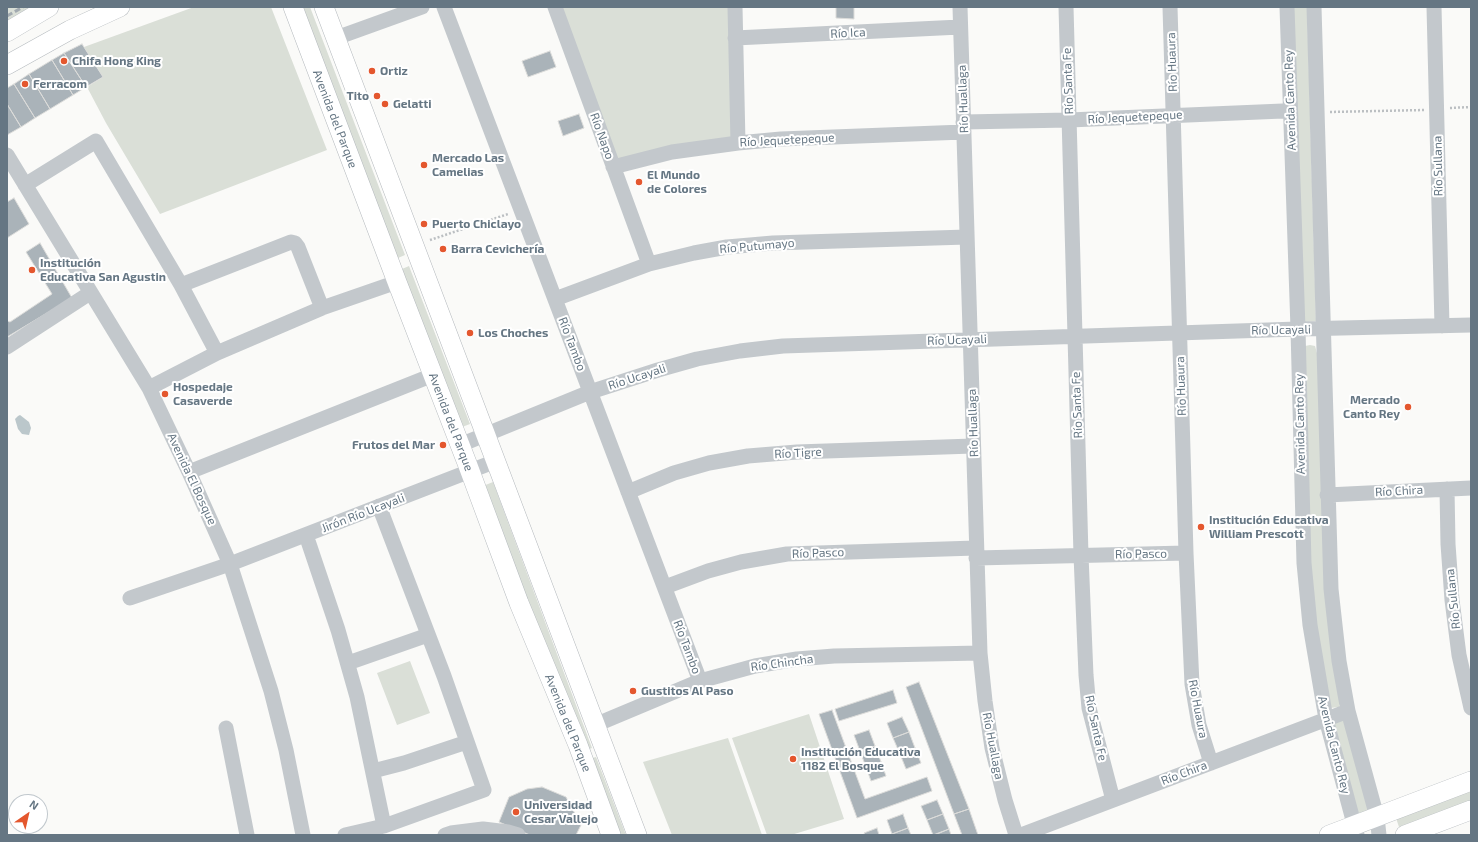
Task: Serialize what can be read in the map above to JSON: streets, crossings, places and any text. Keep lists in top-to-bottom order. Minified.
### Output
{"streets":{"main road":["Avenida del Parque"],"street":["Río Ica","Río Huaura","Río Santa Fe","Río Huallaga","Avenida Canto Rey","Río Jequetepeque","Río Napo","Río Sullana","Río Putumayo","Río Ucayali","Río Tambo","Río Tigre","Avenida El Bosque","Río Chira","Jirón Río Ucayali","Río Pasco","Río Chincha"]},"crossings":[["Río Ica","Río Huallaga"],["Río Huaura","Río Jequetepeque"],["Río Huaura","Río Ucayali"],["Río Huaura","Río Chira"],["Río Huaura","Río Pasco"],["Río Santa Fe","Río Jequetepeque"],["Río Santa Fe","Río Ucayali"],["Río Santa Fe","Río Chira"],["Río Santa Fe","Río Pasco"],["Río Huallaga","Río Jequetepeque"],["Río Huallaga","Río Putumayo"],["Río Huallaga","Río Ucayali"],["Río Huallaga","Río Tigre"],["Río Huallaga","Río Pasco"],["Río Huallaga","Río Chincha"],["Avenida Canto Rey","Río Ucayali"],["Avenida Canto Rey","Río Chira"],["Río Jequetepeque","Río Napo"],["Avenida del Parque","Río Ucayali"],["Avenida del Parque","Jirón Río Ucayali"],["Avenida del Parque","Río Chincha"],["Río Napo","Río Putumayo"],["Río Sullana","Río Ucayali"],["Río Sullana","Río Chira"],["Río Putumayo","Río Tambo"],["Río Ucayali","Río Tambo"],["Río Tambo","Río Tigre"],["Río Tambo","Río Pasco"],["Río Tambo","Río Chincha"],["Avenida El Bosque","Jirón Río Ucayali"]],"places":["Chifa Hong King","Ortiz","Ferracom","Tito","Gelatti","Mercado Las Camelias","El Mundo de Colores","Puerto Chiclayo","Barra Cevichería","Institución Educativa San Agustin","Los Choches","Hospedaje Casaverde","Mercado Canto Rey","Frutos del Mar","Institución Educativa William Prescott","Gustitos Al Paso","Institución Educativa 1182 El Bosque","Universidad Cesar Vallejo"],"north":"top right"}
